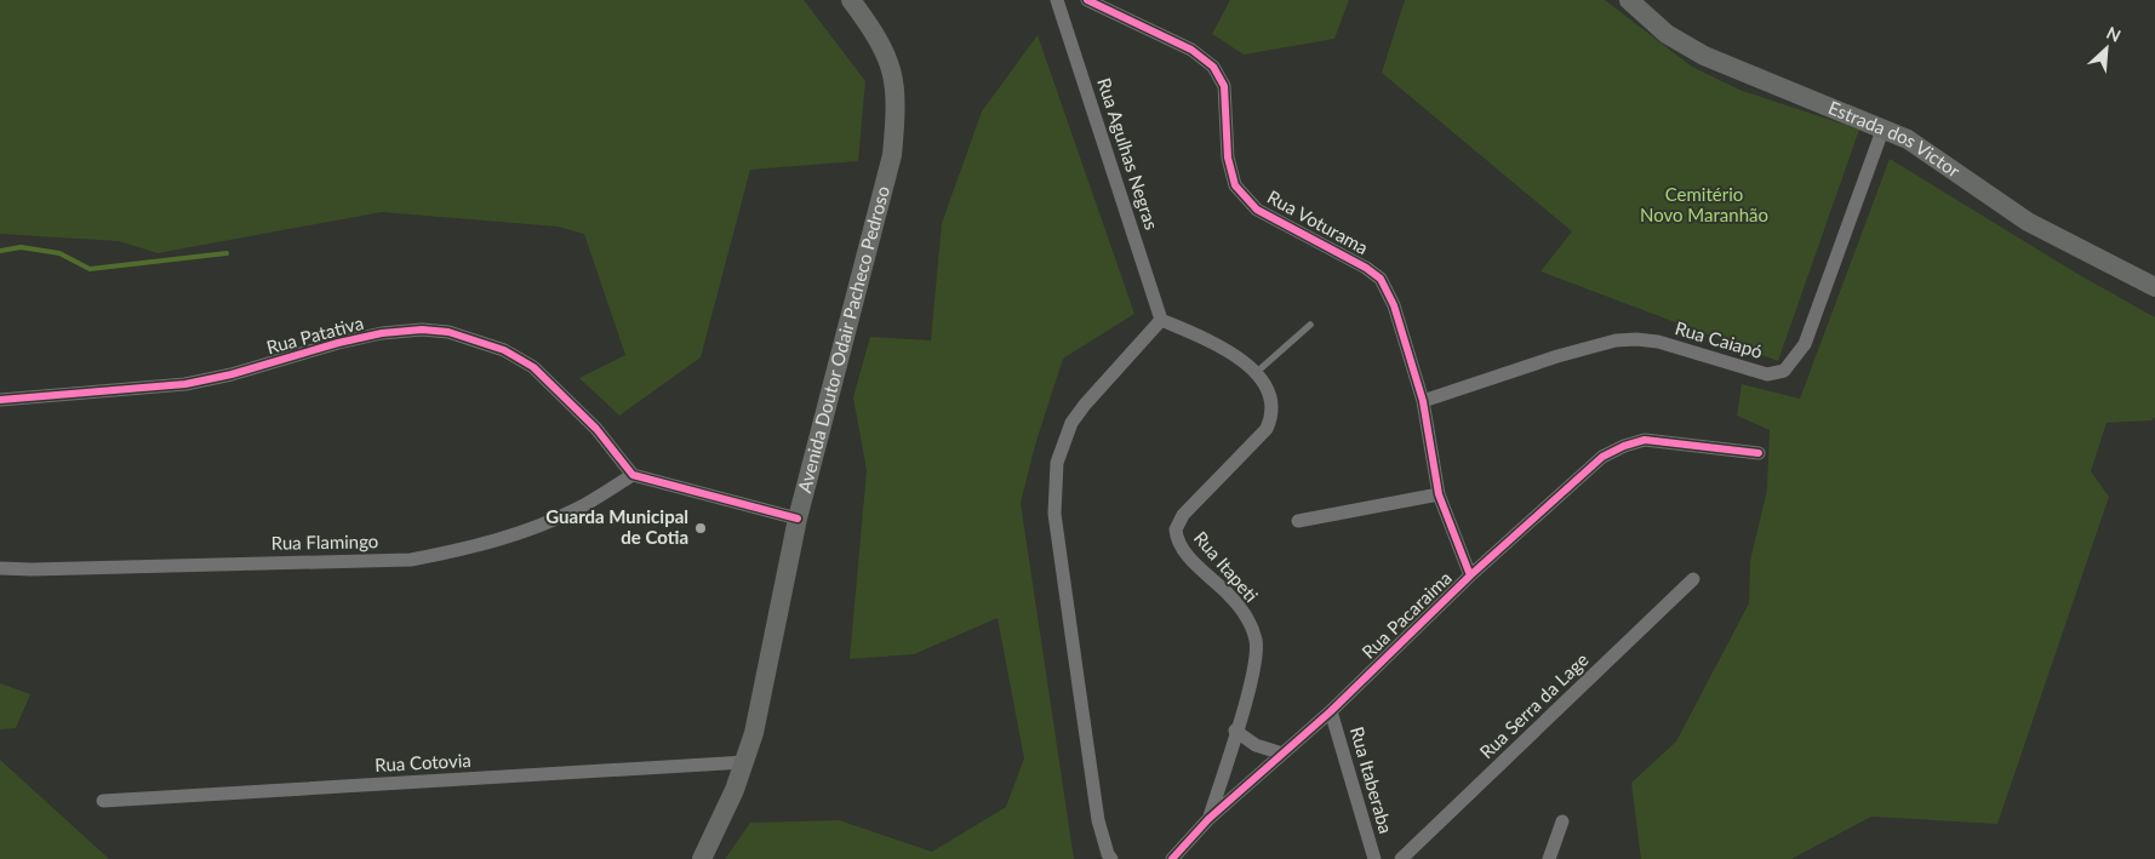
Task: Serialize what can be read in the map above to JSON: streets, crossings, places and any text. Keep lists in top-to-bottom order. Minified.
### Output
{"streets":{"main road":["Estrada dos Victor","Avenida Doutor Odair Pacheco Pedroso"],"street":["Rua Agulhas Negras","Rua Voturama","Rua Patativa","Rua Caiapó","Rua Flamingo","Rua Itapeti","Rua Pacaraima","Rua Serra da Lage","Rua Cotovia","Rua Itaberaba"]},"crossings":[["Estrada dos Victor","Rua Caiapó"],["Rua Voturama","Rua Caiapó"],["Rua Voturama","Rua Pacaraima"],["Rua Patativa","Rua Flamingo"],["Avenida Doutor Odair Pacheco Pedroso","Rua Cotovia"],["Rua Itapeti","Rua Pacaraima"],["Rua Pacaraima","Rua Itaberaba"]],"parks":["Cemitério Novo Maranhão"],"places":["Guarda Municipal de Cotia"],"north":"top right"}
